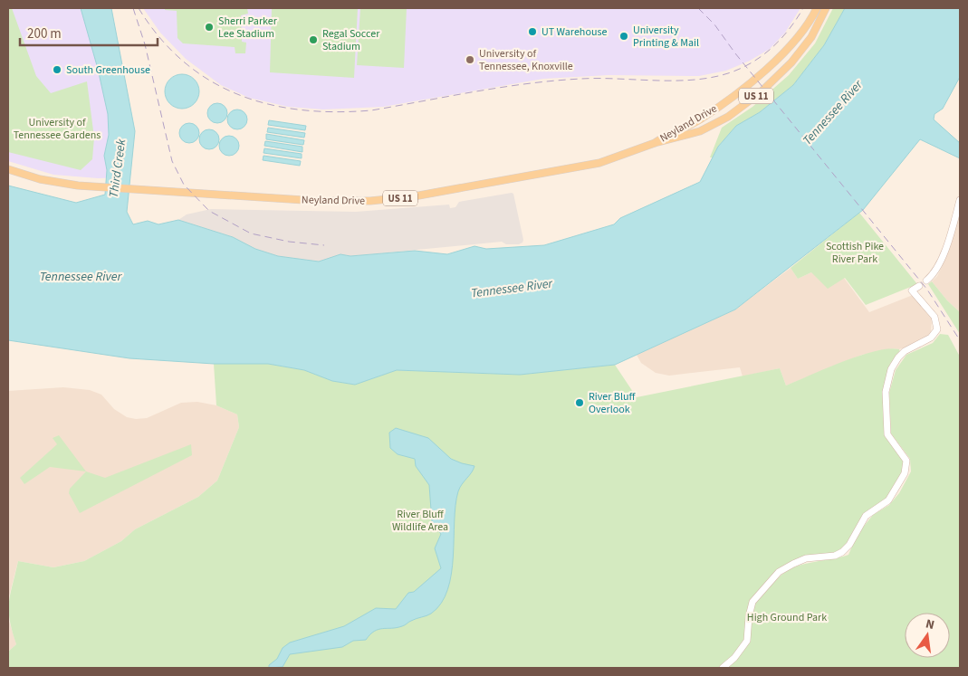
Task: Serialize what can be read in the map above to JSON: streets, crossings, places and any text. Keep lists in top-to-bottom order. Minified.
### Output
{"streets":{"main road":["US 11","Neyland Drive"]},"water":["Tennessee River","Third Creek"],"parks":["University of Tennessee Gardens","Scottish Pike River Park","River Bluff Wildlife Area","High Ground Park"],"places":["Sherri Parker Lee Stadium","UT Warehouse","University Printing & Mail","Regal Soccer Stadium","University of Tennessee, Knoxville","South Greenhouse","River Bluff Overlook"],"scale_bar":"200 m","north":"top"}
